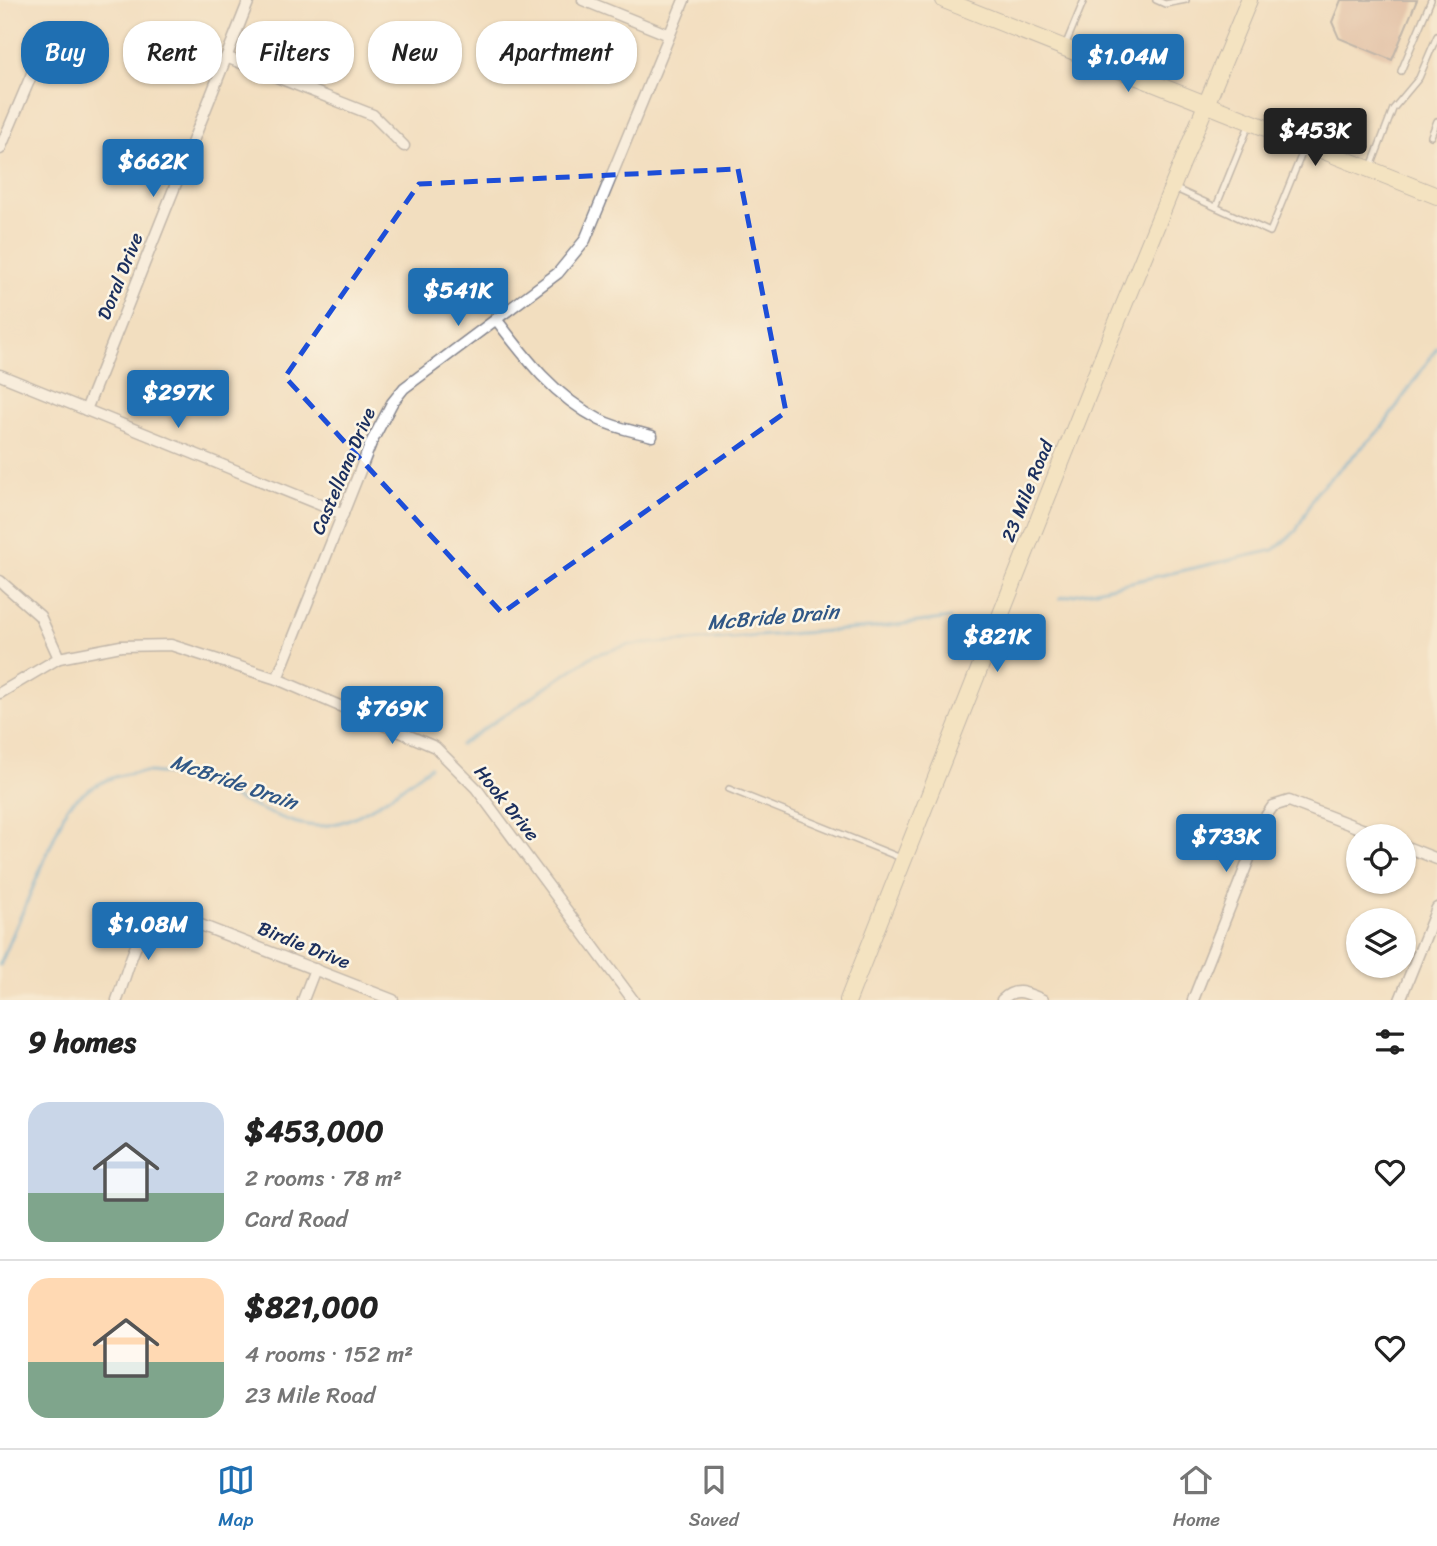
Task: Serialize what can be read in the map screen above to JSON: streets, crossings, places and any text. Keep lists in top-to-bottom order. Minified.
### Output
{"streets":{"main road":["23 Mile Road"],"street":["Doral Drive","Castellana Drive","Hook Drive","Birdie Drive"]},"crossings":[["Castellana Drive","Hook Drive"]],"water":["McBride Drain"],"page":{"chip":["Buy","Rent","Filters","New","Apartment"],"price":["$1.04M","$453K","$662K","$541K","$297K","$821K","$769K","$733K","$1.08M"],"heading":"9 homes","list":[{"name":"$453,000","note":"2 rooms · 78 m² · Card Road"},{"name":"$821,000","note":"4 rooms · 152 m² · 23 Mile Road"}],"tabs":["Map","Saved","Home"]}}
